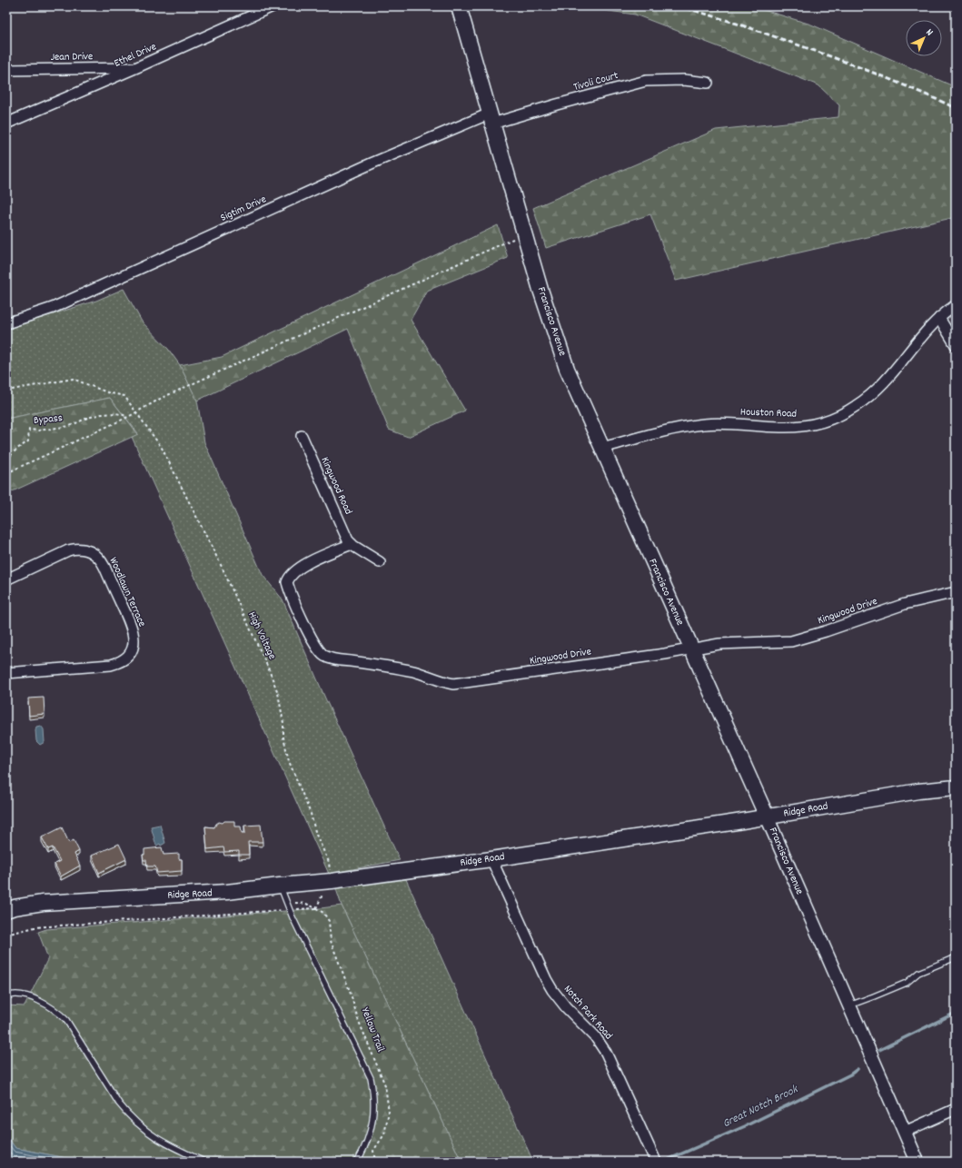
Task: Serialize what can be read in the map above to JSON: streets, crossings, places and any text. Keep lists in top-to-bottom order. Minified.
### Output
{"streets":{"main road":["Francisco Avenue","Ridge Road"],"street":["Ethel Drive","Jean Drive","Tivoli Court","Sigtim Drive","Houston Road","Kingwood Road","Woodlawn Terrace","Kingwood Drive","Notch Park Road"],"path":["Bypass","High Voltage","Yellow Trail"]},"crossings":[["Ethel Drive","Jean Drive"],["Tivoli Court","Sigtim Drive"],["Tivoli Court","Francisco Avenue"],["Sigtim Drive","Francisco Avenue"],["Francisco Avenue","Houston Road"],["Francisco Avenue","Kingwood Drive"],["Francisco Avenue","Ridge Road"],["Kingwood Road","Kingwood Drive"],["High Voltage","Ridge Road"],["Ridge Road","Notch Park Road"]],"water":["Great Notch Brook"],"north":"top right"}
